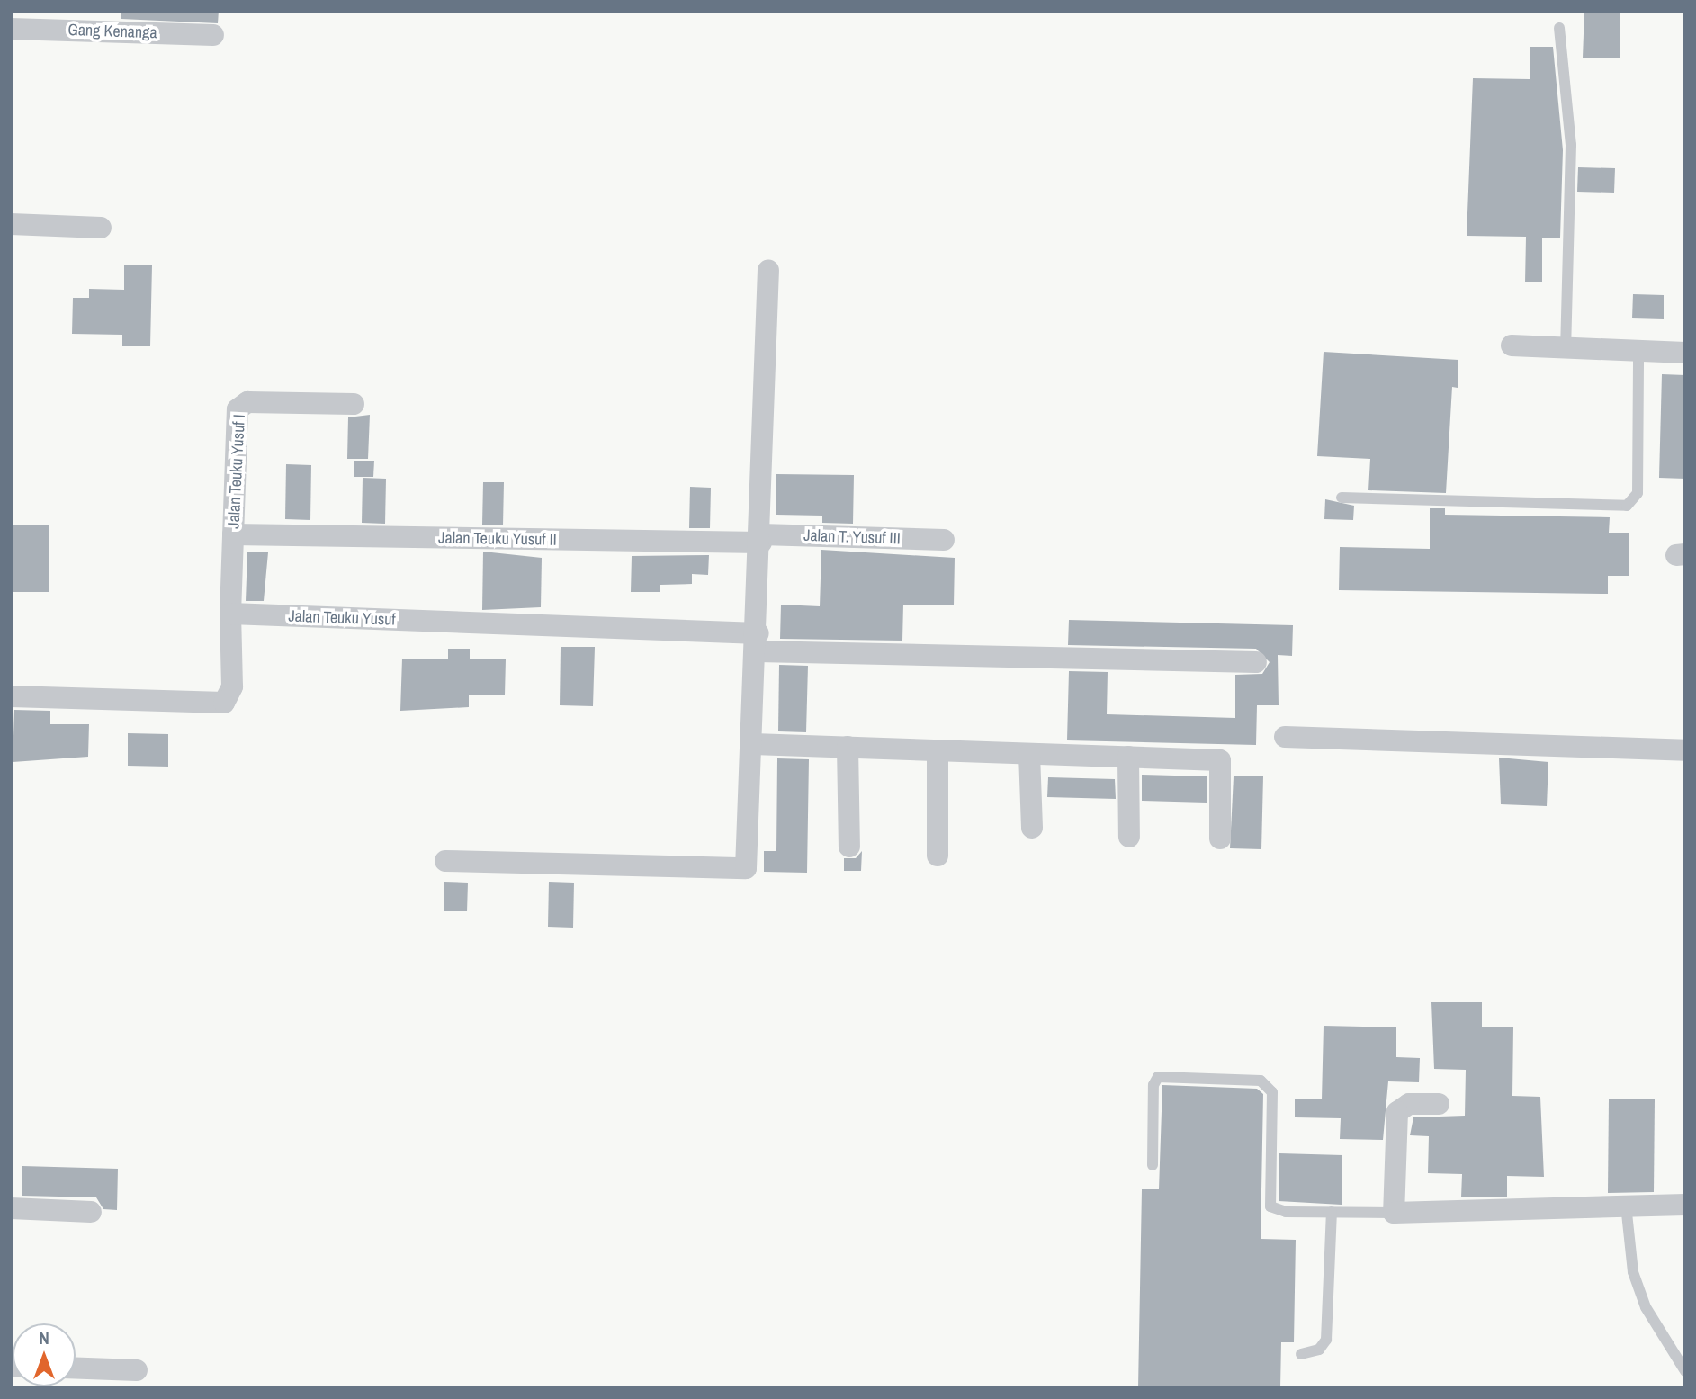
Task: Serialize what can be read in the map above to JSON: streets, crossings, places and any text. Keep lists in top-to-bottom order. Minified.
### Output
{"streets":{"street":["Gang Kenanga","Jalan Teuku Yusuf I","Jalan T. Yusuf III","Jalan Teuku Yusuf II","Jalan Teuku Yusuf"]},"crossings":[["Jalan Teuku Yusuf I","Jalan Teuku Yusuf II"],["Jalan Teuku Yusuf I","Jalan Teuku Yusuf"],["Jalan T. Yusuf III","Jalan Teuku Yusuf II"]],"north":"top"}
